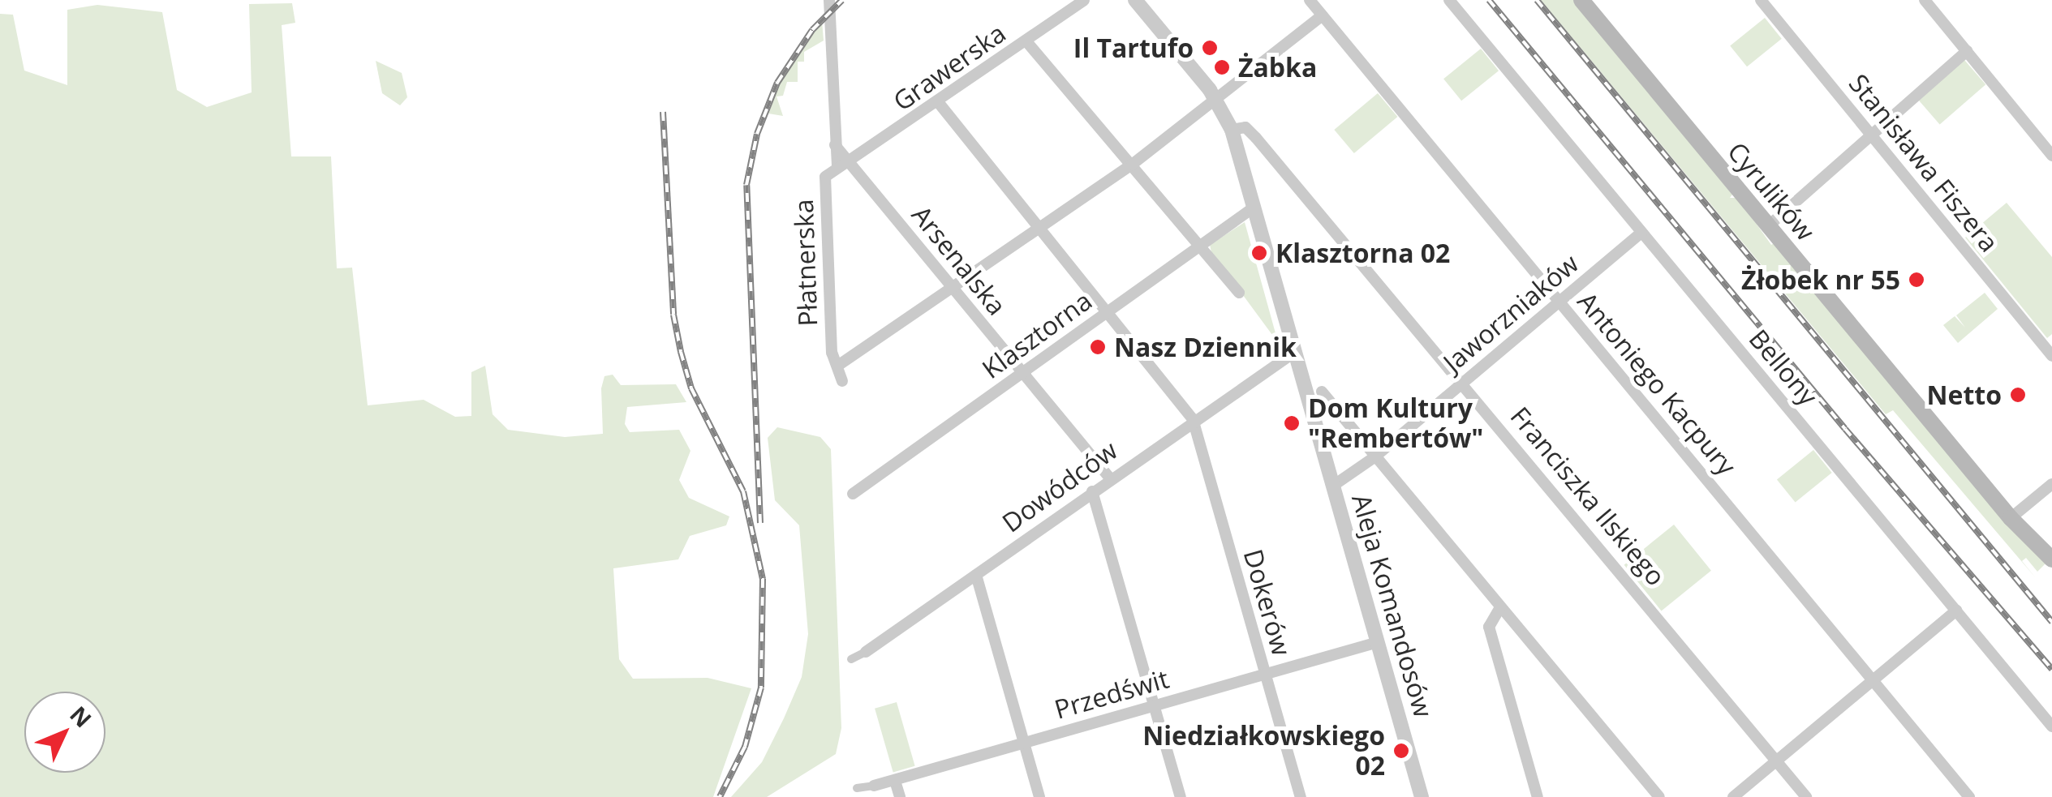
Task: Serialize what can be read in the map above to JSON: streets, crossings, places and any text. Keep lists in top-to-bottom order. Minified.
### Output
{"streets":{"main road":["Cyrulików"],"street":["Grawerska","Stanisława Fiszera","Arsenalska","Płatnerska","Jaworzniaków","Klasztorna","Bellony","Antoniego Kacpury","Dowódców","Franciszka Ilskiego","Dokerów","Aleja Komandosów","Przedświt"]},"crossings":[["Grawerska","Arsenalska"],["Grawerska","Płatnerska"],["Arsenalska","Płatnerska"],["Arsenalska","Klasztorna"],["Arsenalska","Dowódców"],["Jaworzniaków","Bellony"],["Jaworzniaków","Antoniego Kacpury"],["Jaworzniaków","Franciszka Ilskiego"],["Jaworzniaków","Aleja Komandosów"],["Klasztorna","Aleja Komandosów"],["Dowódców","Dokerów"],["Dowódców","Aleja Komandosów"],["Franciszka Ilskiego","Aleja Komandosów"],["Dokerów","Przedświt"],["Aleja Komandosów","Przedświt"]],"places":["Il Tartufo","Żabka","Klasztorna 02","Żłobek nr 55","Nasz Dziennik","Netto","Dom Kultury \"Rembertów\"","Niedziałkowskiego 02"],"north":"top right"}
